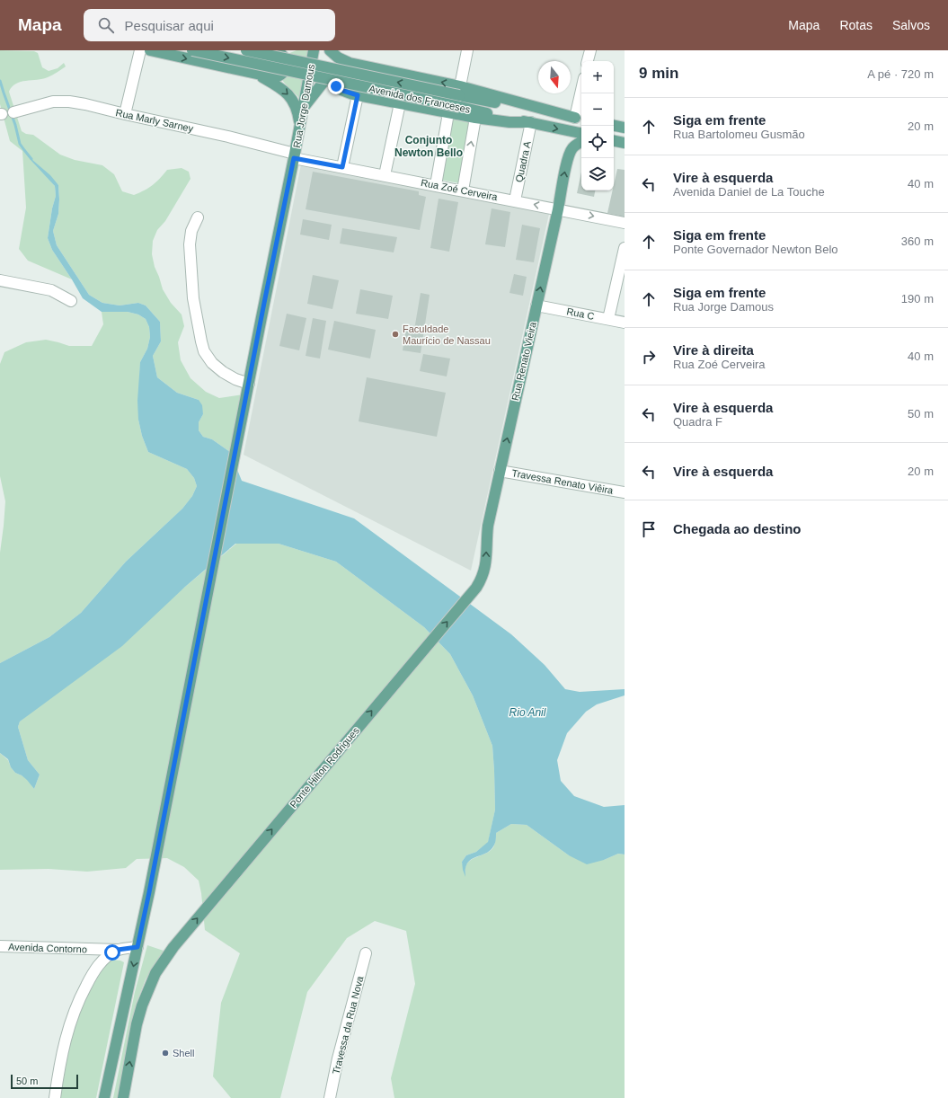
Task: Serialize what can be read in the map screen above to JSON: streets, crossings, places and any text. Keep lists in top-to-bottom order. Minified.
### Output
{"streets":{"main road":["Avenida dos Franceses","Rua Jorge Damous","Rua Renato Vieira","Ponte Hilton Rodrigues"],"street":["Rua Marly Sarney","Quadra A","Rua Zoé Cerveira","Rua C","Travessa Renato Viêira","Avenida Contorno","Travessa da Rua Nova"]},"crossings":[["Avenida dos Franceses","Quadra A"],["Rua Jorge Damous","Rua Marly Sarney"],["Rua Jorge Damous","Rua Zoé Cerveira"],["Rua Jorge Damous","Avenida Contorno"],["Rua Marly Sarney","Rua Zoé Cerveira"],["Quadra A","Rua Zoé Cerveira"],["Rua Zoé Cerveira","Rua Renato Vieira"],["Rua C","Rua Renato Vieira"],["Rua Renato Vieira","Travessa Renato Viêira"],["Rua Renato Vieira","Ponte Hilton Rodrigues"]],"one_way":["Rua Renato Vieira","Ponte Hilton Rodrigues"],"districts":["Conjunto Newton Bello"],"water":["Rio Anil"],"places":["Faculdade Maurício de Nassau","Shell"],"scale_bar":"50 m","north":"bottom","page":{"header":"Mapa","search":"Pesquisar aqui","nav":["Mapa","Rotas","Salvos"],"heading":["9 min","A pé · 720 m"],"map_buttons":["+","−"],"list":[["Siga em frente","Rua Bartolomeu Gusmão","20 m"],["Vire à esquerda","Avenida Daniel de La Touche","40 m"],["Siga em frente","Ponte Governador Newton Belo","360 m"],["Siga em frente","Rua Jorge Damous","190 m"],["Vire à direita","Rua Zoé Cerveira","40 m"],["Vire à esquerda","Quadra F","50 m"],["Vire à esquerda","20 m"],"Chegada ao destino"],"scale":"50 m"}}
